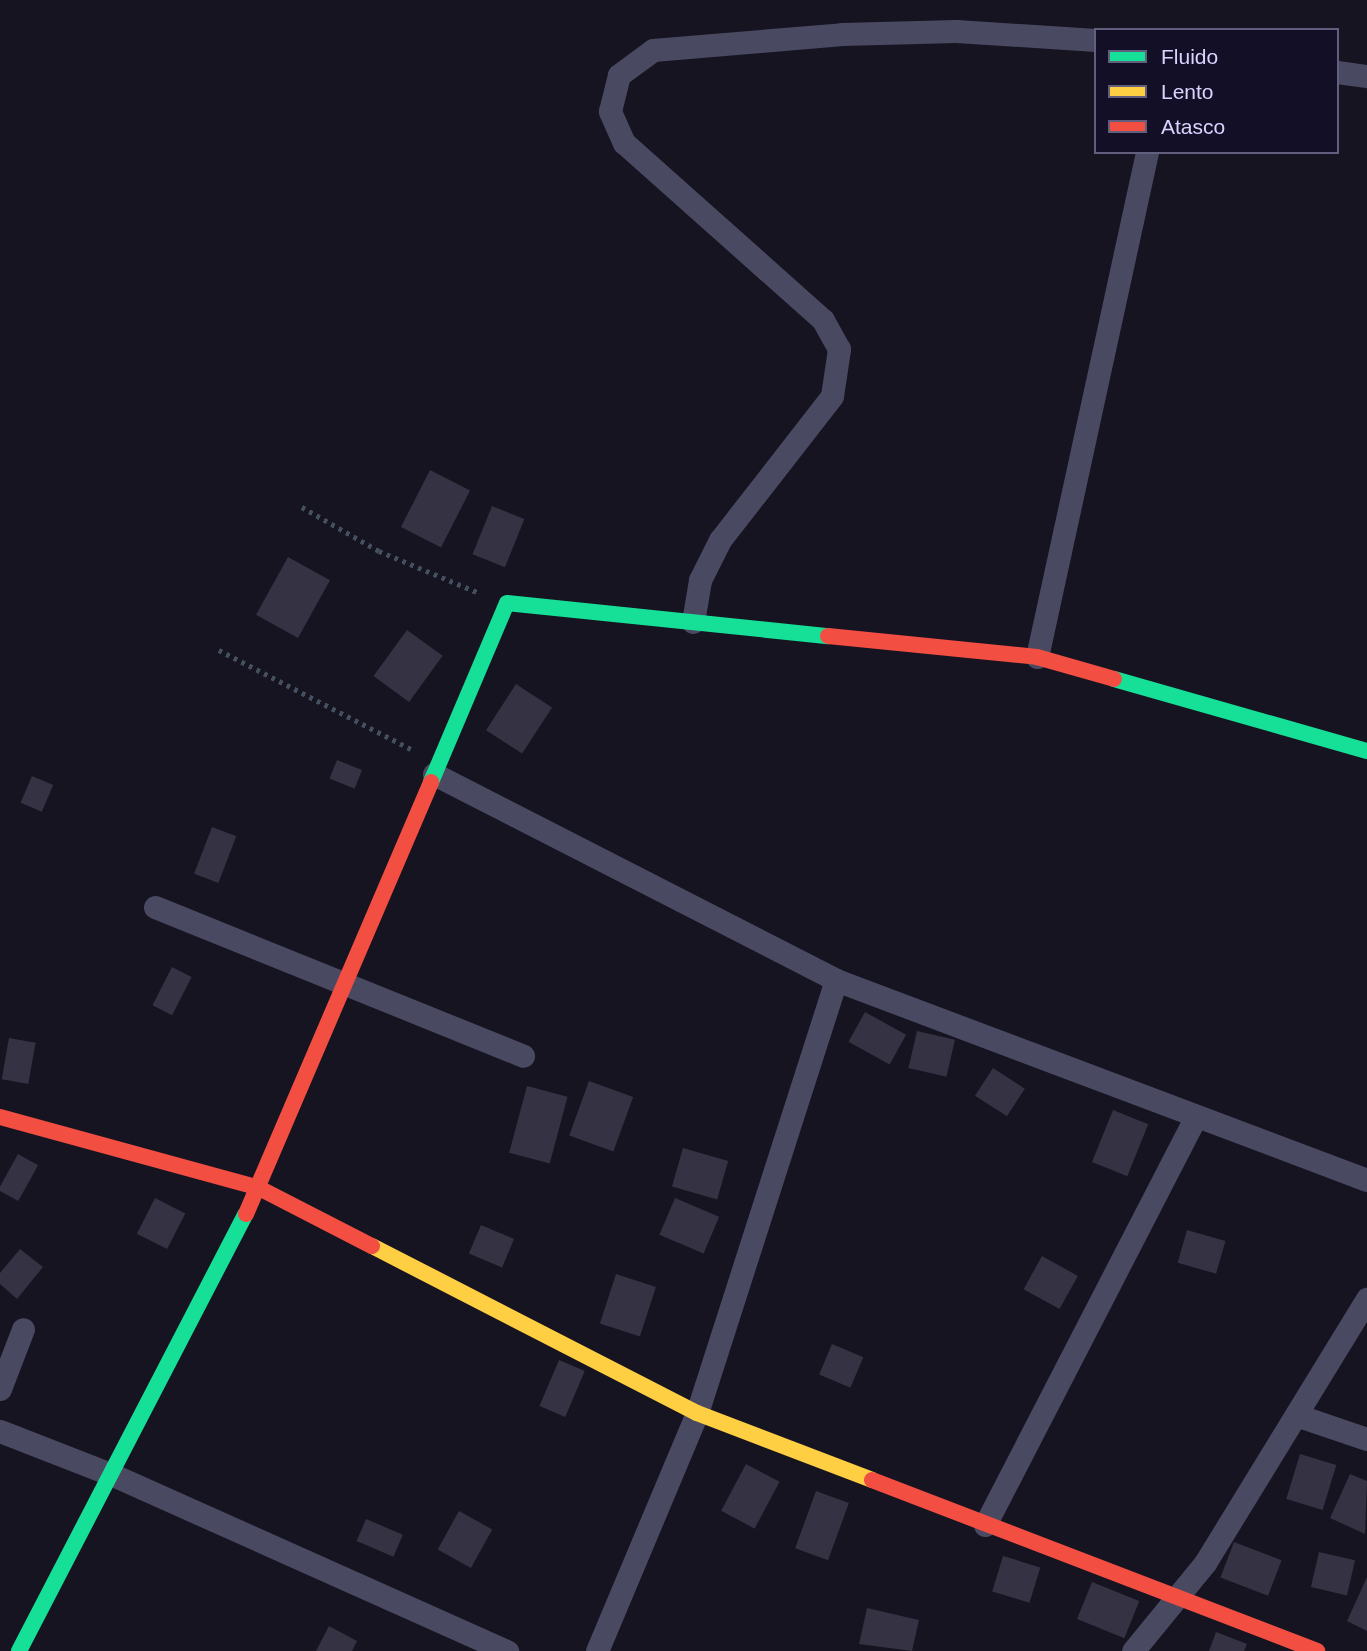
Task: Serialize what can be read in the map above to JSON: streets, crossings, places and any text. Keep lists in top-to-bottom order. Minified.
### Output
{"legend":["Fluido","Lento","Atasco"]}
